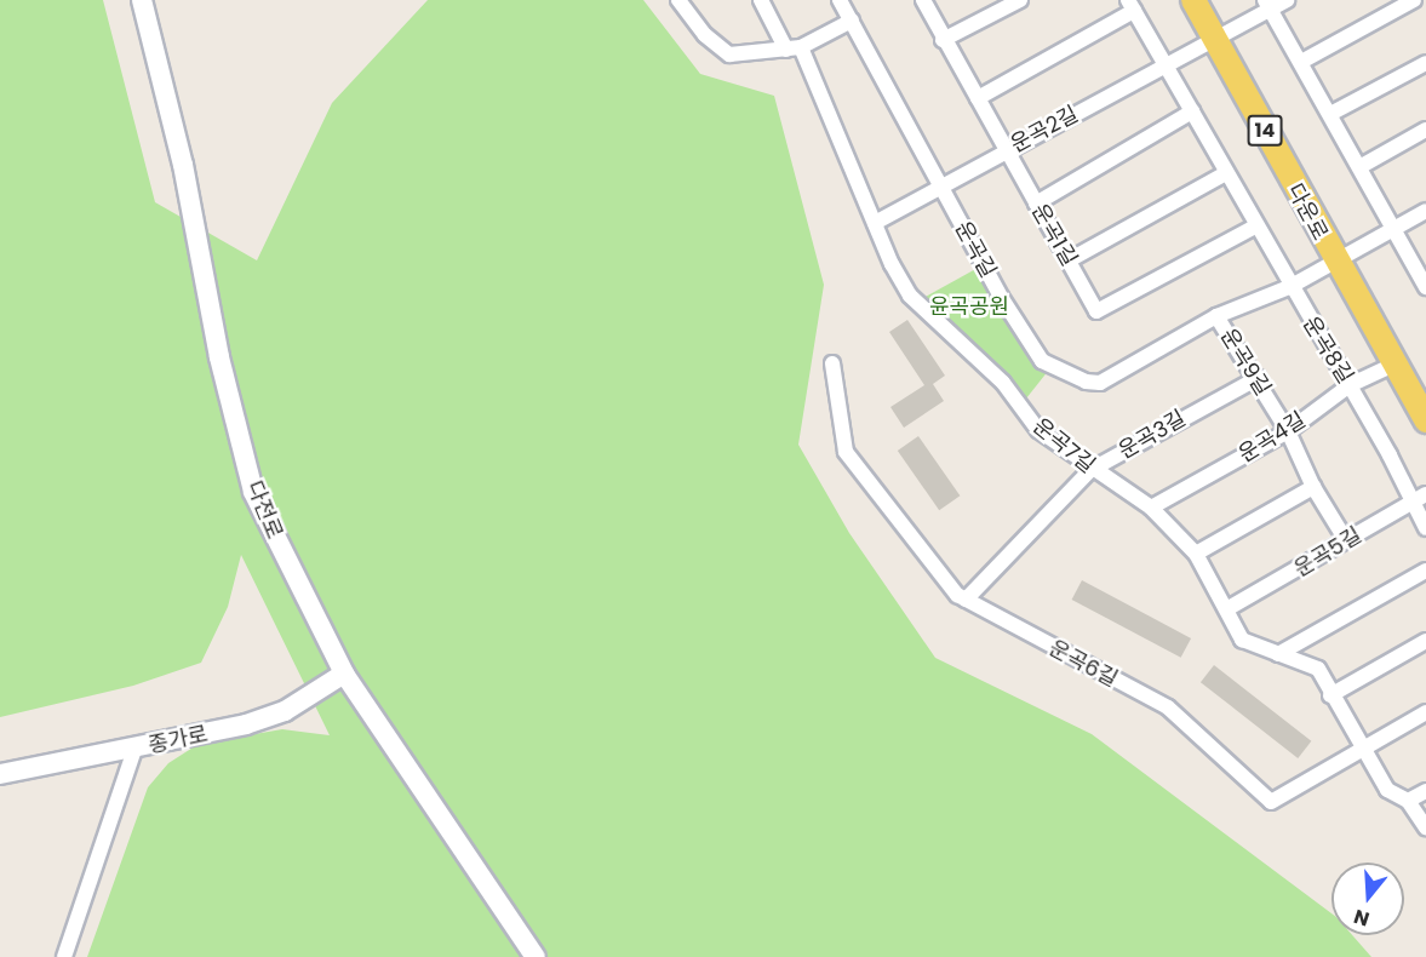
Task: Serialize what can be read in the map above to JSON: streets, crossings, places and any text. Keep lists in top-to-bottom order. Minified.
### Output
{"streets":{"main road":["14","다운로","다전로","종가로"],"street":["운곡2길","운곡1길","운곡길","운곡8길","운곡9길","운곡3길","운곡4길","운곡7길","운곡5길","운곡6길"]},"crossings":[["운곡2길","다운로"],["운곡2길","운곡1길"],["운곡2길","운곡길"],["운곡2길","운곡8길"],["운곡2길","운곡7길"],["다운로","운곡길"],["다운로","운곡4길"],["운곡1길","운곡8길"],["운곡길","운곡8길"],["운곡길","운곡9길"],["운곡8길","운곡4길"],["운곡8길","운곡5길"],["운곡9길","운곡3길"],["운곡9길","운곡4길"],["운곡9길","운곡5길"],["운곡3길","운곡7길"],["운곡3길","운곡6길"],["운곡4길","운곡7길"],["운곡7길","운곡5길"],["운곡7길","운곡6길"],["다전로","종가로"]],"parks":["윤곡공원"],"north":"bottom"}
